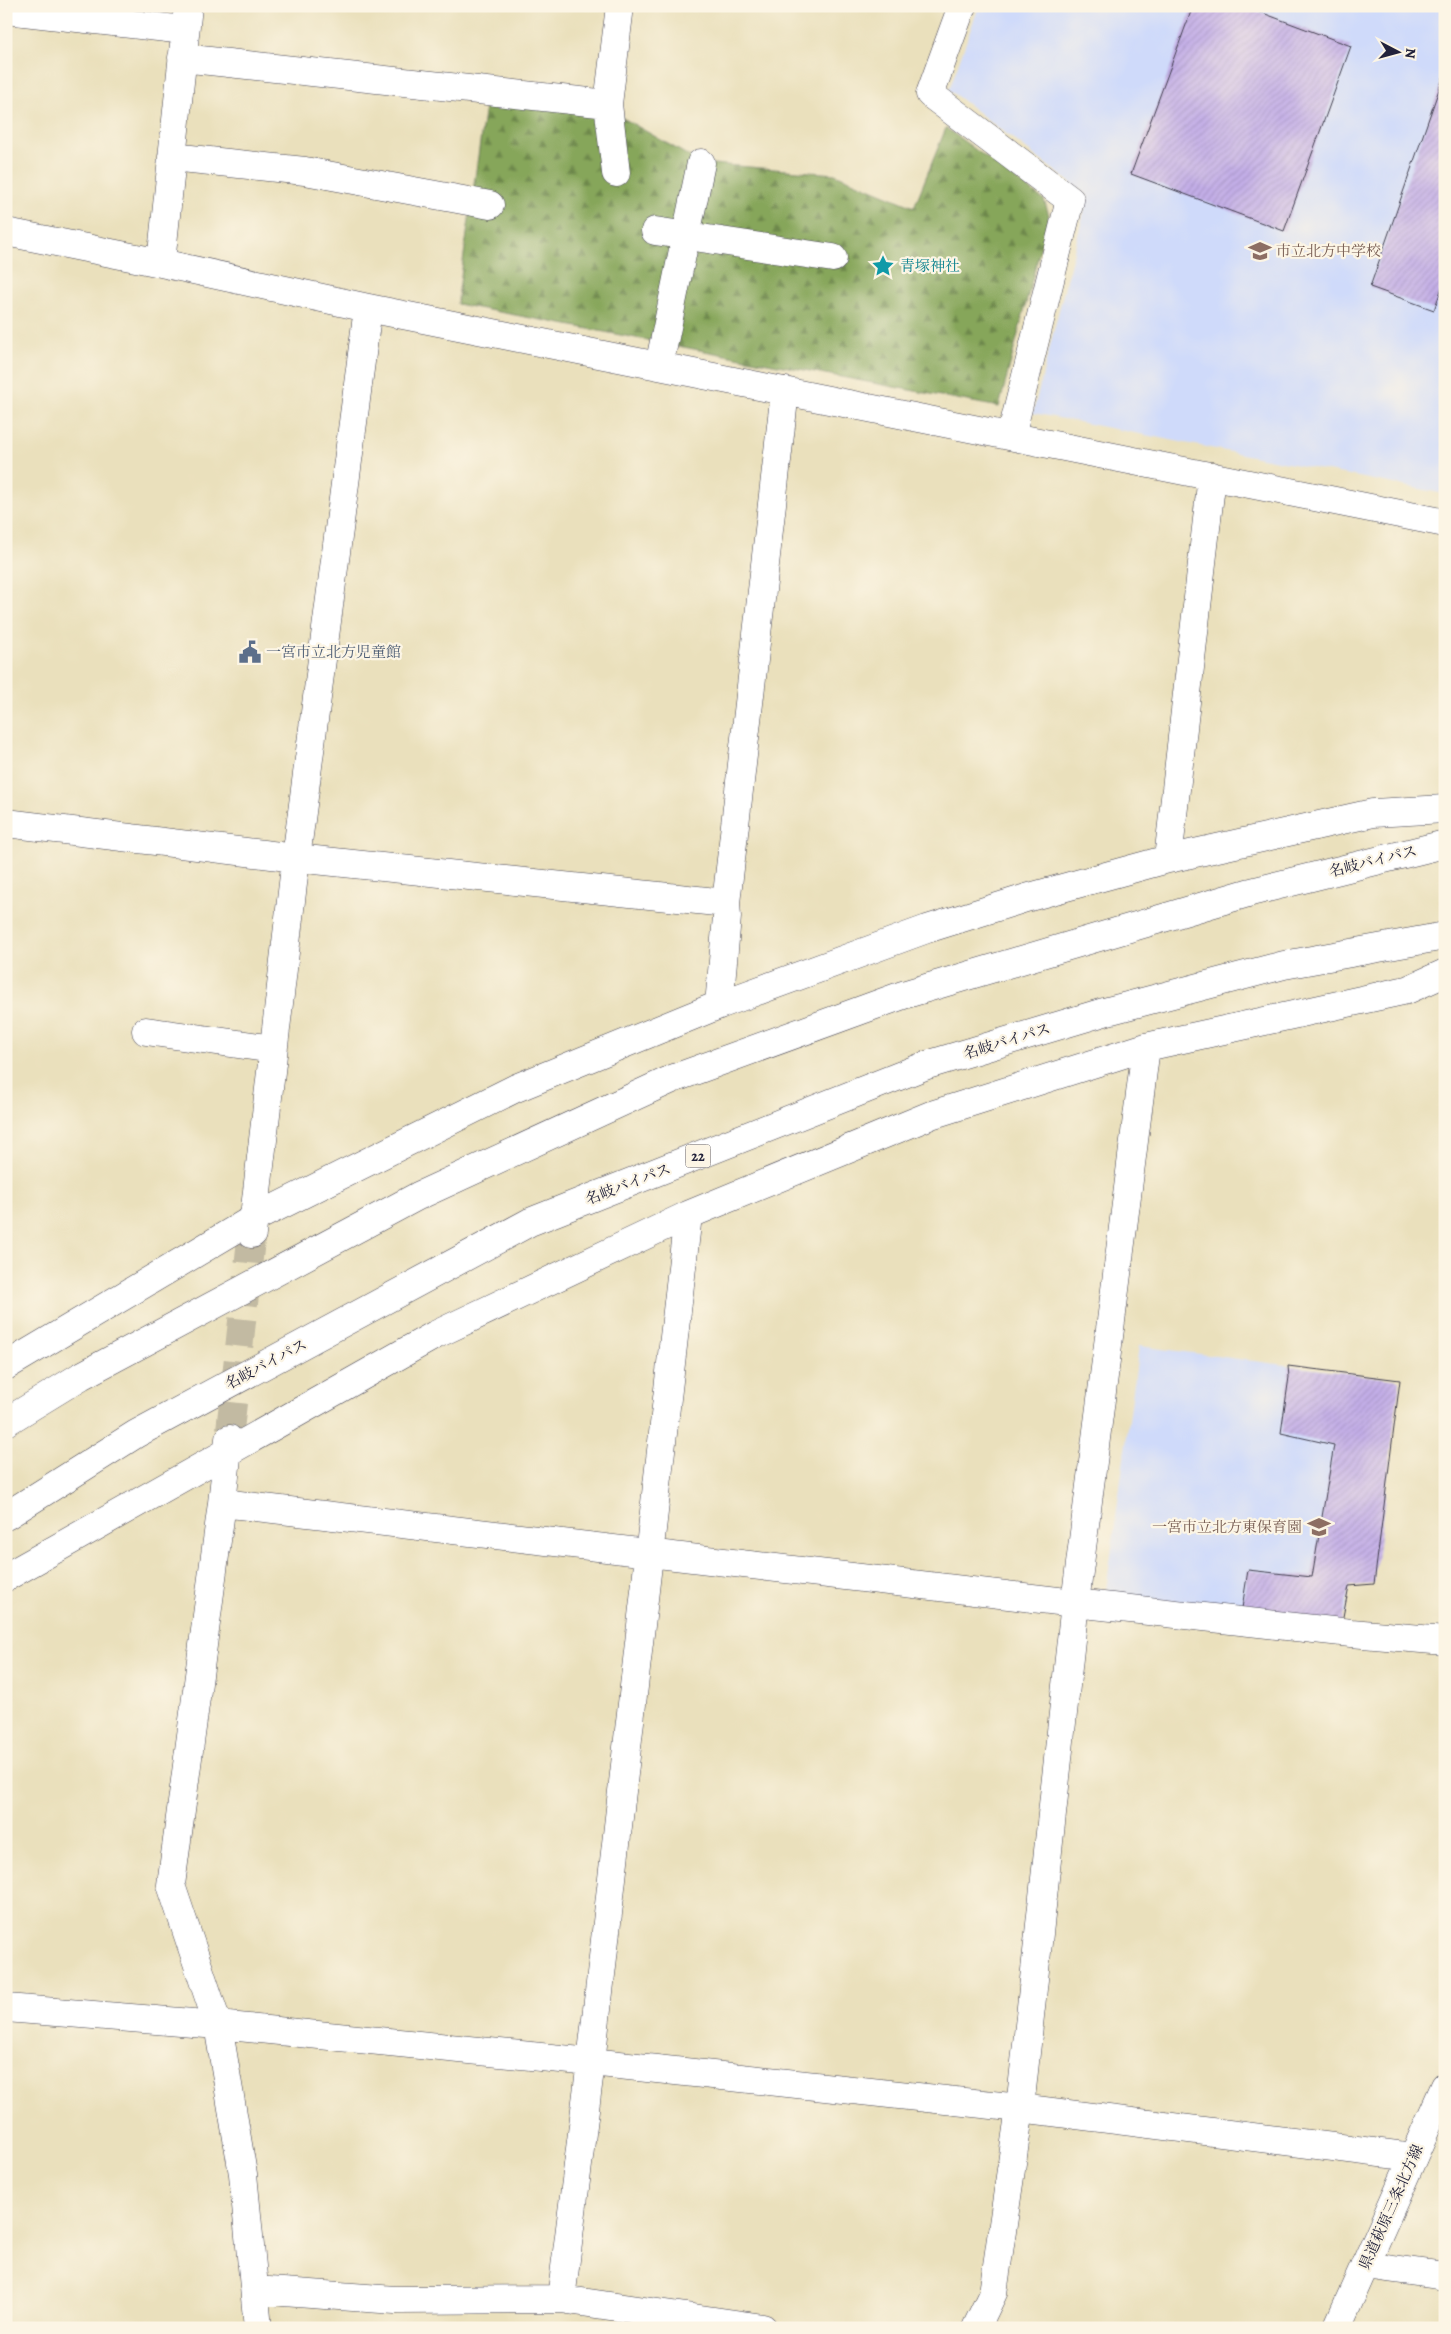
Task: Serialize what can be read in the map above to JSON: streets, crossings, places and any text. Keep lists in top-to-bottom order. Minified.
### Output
{"streets":{"main road":["名岐バイパス","22","県道萩原三条北方線"]},"places":{"school or university":["市立北方中学校","一宮市立北方東保育園"],"place":["青塚神社"],"public building":["一宮市立北方児童館"]},"north":"right"}
